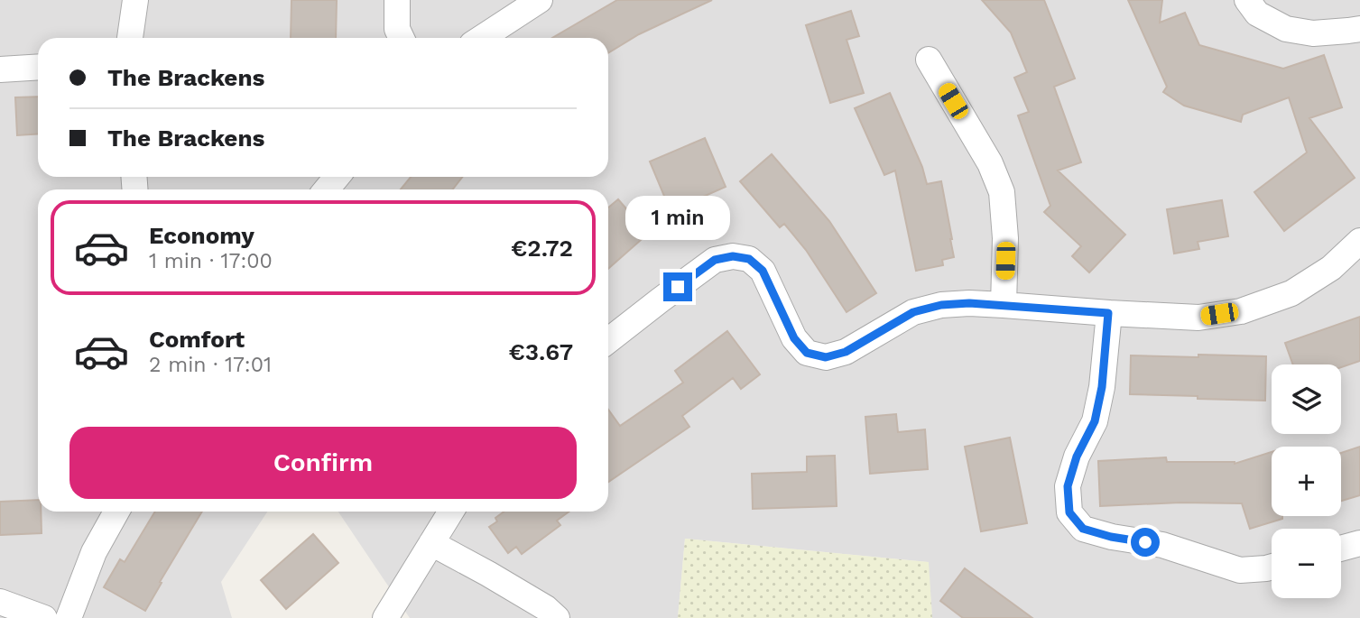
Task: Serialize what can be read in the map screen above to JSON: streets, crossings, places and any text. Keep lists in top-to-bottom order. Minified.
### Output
{"page":{"banner":["The Brackens","The Brackens"],"bubble":"1 min","list":[{"name":"Economy","note":"1 min · 17:00","value":"€2.72"},{"name":"Comfort","note":"2 min · 17:01","value":"€3.67"}],"map_buttons":["+","−"],"buttons":"Confirm"}}
